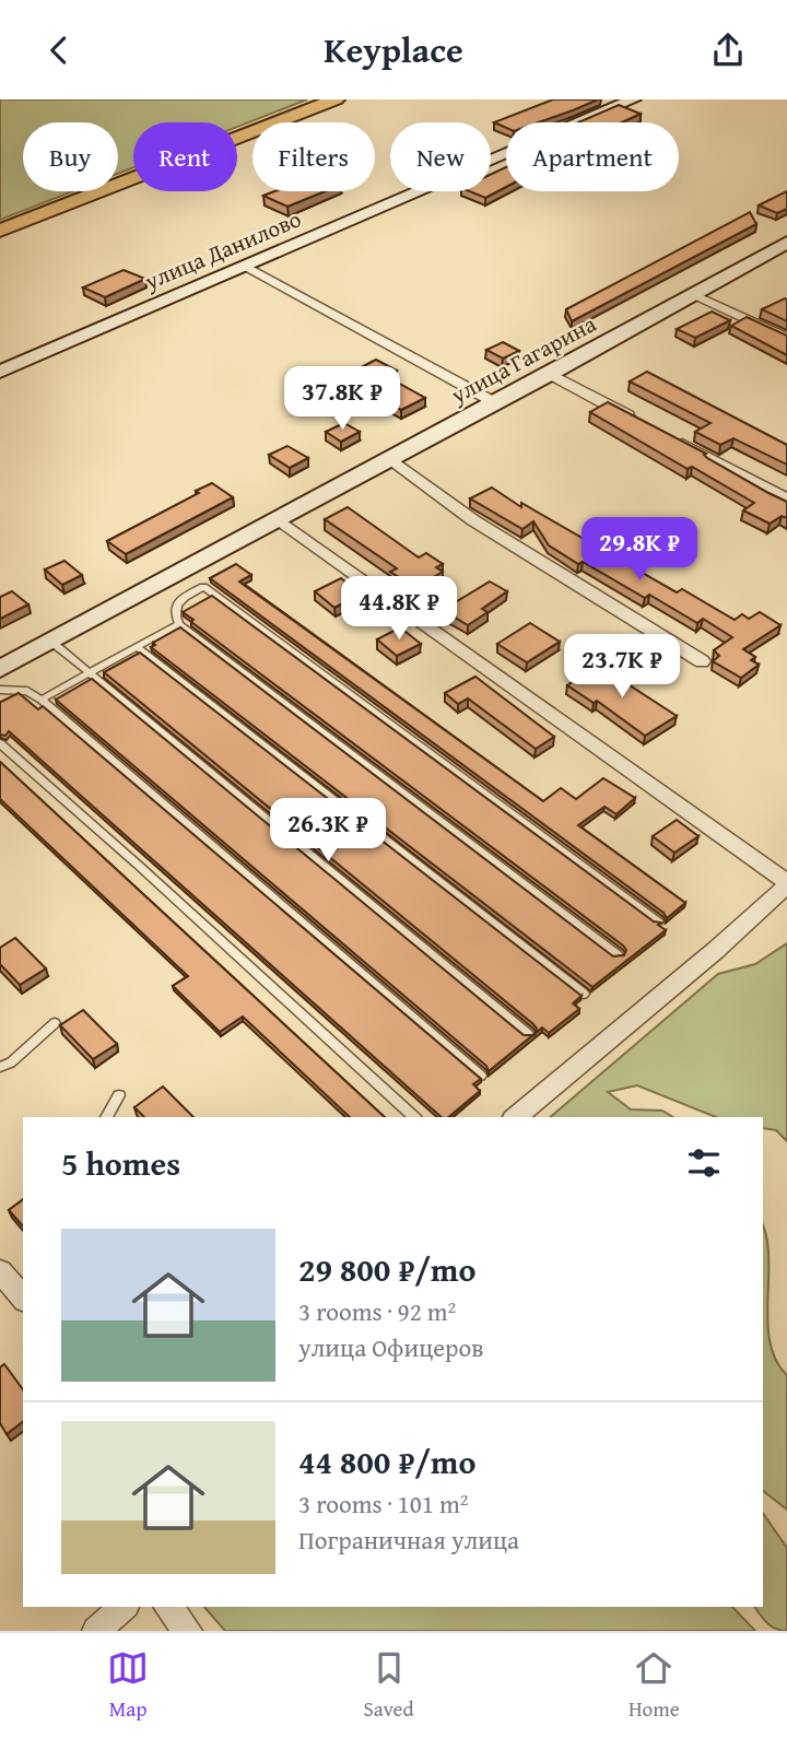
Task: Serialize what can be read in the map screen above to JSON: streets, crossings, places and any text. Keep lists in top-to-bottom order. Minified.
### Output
{"streets":{"street":["улица Данилово","улица Гагарина"]},"page":{"header":"Keyplace","chip":["Buy","Rent","Filters","New","Apartment"],"price":["37.8K ₽","29.8K ₽","44.8K ₽","23.7K ₽","26.3K ₽"],"heading":"5 homes","list":[{"name":"29 800 ₽/mo","note":"3 rooms · 92 m² · улица Офицеров"},{"name":"44 800 ₽/mo","note":"3 rooms · 101 m² · Пограничная улица"}],"tabs":["Map","Saved","Home"]}}
